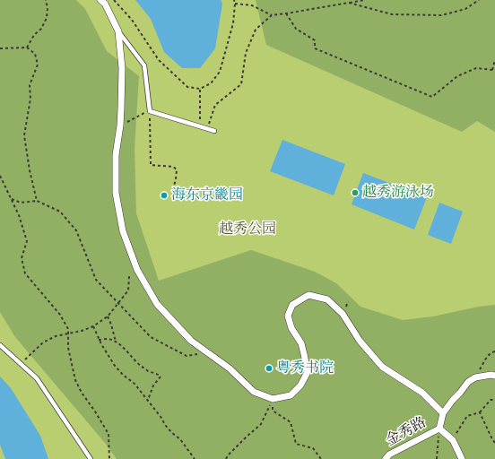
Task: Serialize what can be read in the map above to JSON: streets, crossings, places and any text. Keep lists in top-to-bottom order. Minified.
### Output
{"streets":{"street":["金秀路"]},"parks":["越秀公园"],"places":["越秀游泳场","海东京畿园","粤秀书院"]}
